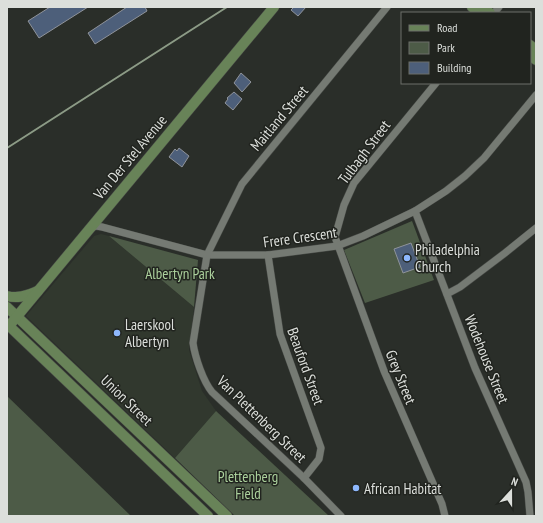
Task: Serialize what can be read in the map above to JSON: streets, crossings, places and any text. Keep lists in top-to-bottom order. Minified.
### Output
{"streets":{"main road":["Van Der Stel Avenue","Union Street"],"street":["Maitland Street","Tulbagh Street","Frere Crescent","Wodehouse Street","Beauford Street","Grey Street","Van Plettenberg Street"]},"crossings":[["Maitland Street","Frere Crescent"],["Maitland Street","Van Plettenberg Street"],["Tulbagh Street","Frere Crescent"],["Tulbagh Street","Grey Street"],["Van Der Stel Avenue","Frere Crescent"],["Van Der Stel Avenue","Union Street"],["Frere Crescent","Wodehouse Street"],["Frere Crescent","Beauford Street"],["Frere Crescent","Grey Street"],["Frere Crescent","Van Plettenberg Street"],["Beauford Street","Van Plettenberg Street"]],"parks":["Albertyn Park","Plettenberg Field"],"places":["Philadelphia Church","Laerskool Albertyn","African Habitat"],"legend":["Road","Park","Building"],"north":"top"}
